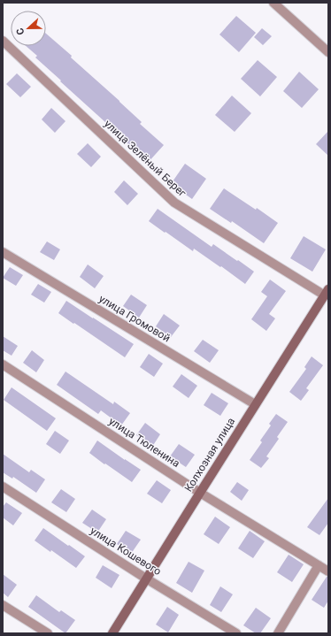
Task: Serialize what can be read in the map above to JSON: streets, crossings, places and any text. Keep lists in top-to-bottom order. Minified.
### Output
{"streets":{"main road":["Колхозная улица"],"street":["улица Зелёный Берег","улица Громовой","улица Тюленина","улица Кошевого"]},"crossings":[["улица Зелёный Берег","Колхозная улица"],["улица Громовой","Колхозная улица"],["улица Тюленина","Колхозная улица"],["Колхозная улица","улица Кошевого"]],"north":"left"}
